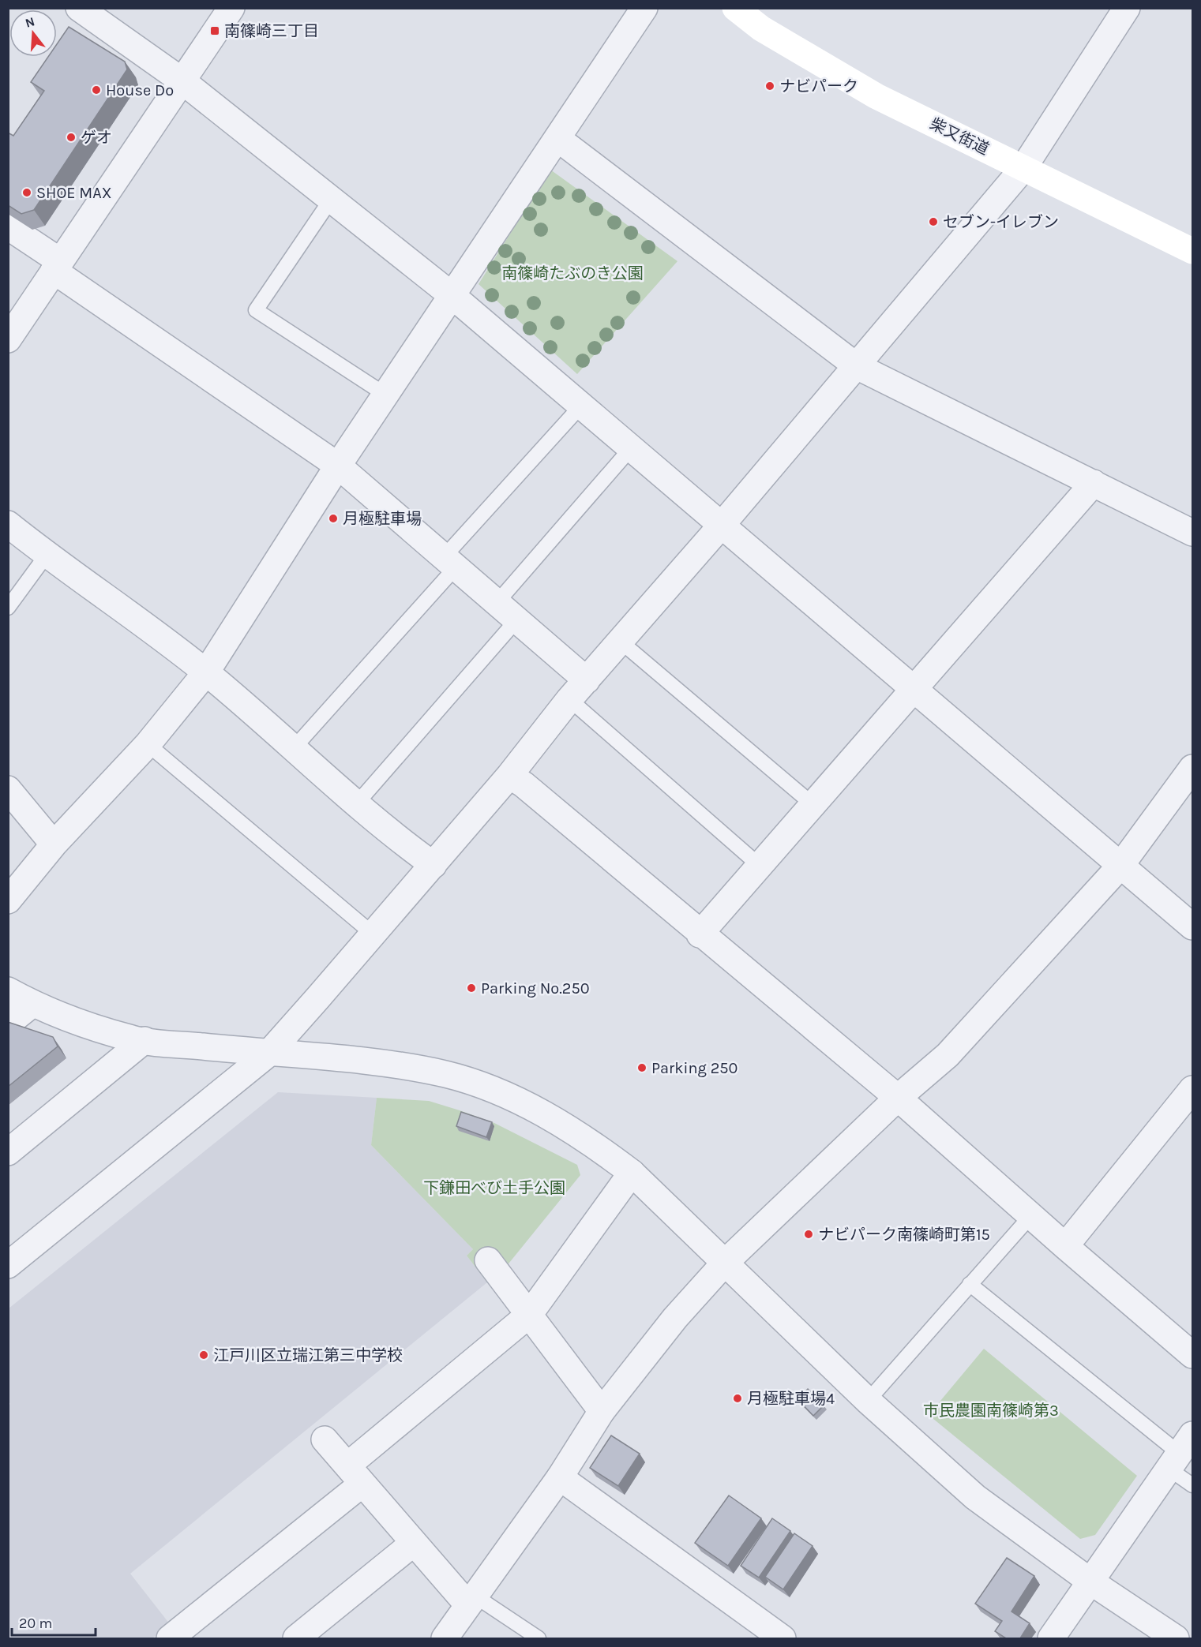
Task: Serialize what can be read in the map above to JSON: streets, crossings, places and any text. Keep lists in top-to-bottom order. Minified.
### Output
{"streets":{"main road":["柴又街道"]},"parks":["南篠崎たぶのき公園","下鎌田べび土手公園","市民農園南篠崎第3"],"places":{"transit":["南篠崎三丁目"],"other":["ナビパーク","House Do","ゲオ","SHOE MAX","セブン-イレブン","月極駐車場","Parking No.250","Parking 250","ナビパーク南篠崎町第15","江戸川区立瑞江第三中学校","月極駐車場4"]},"scale_bar":"20 m","north":"top"}
